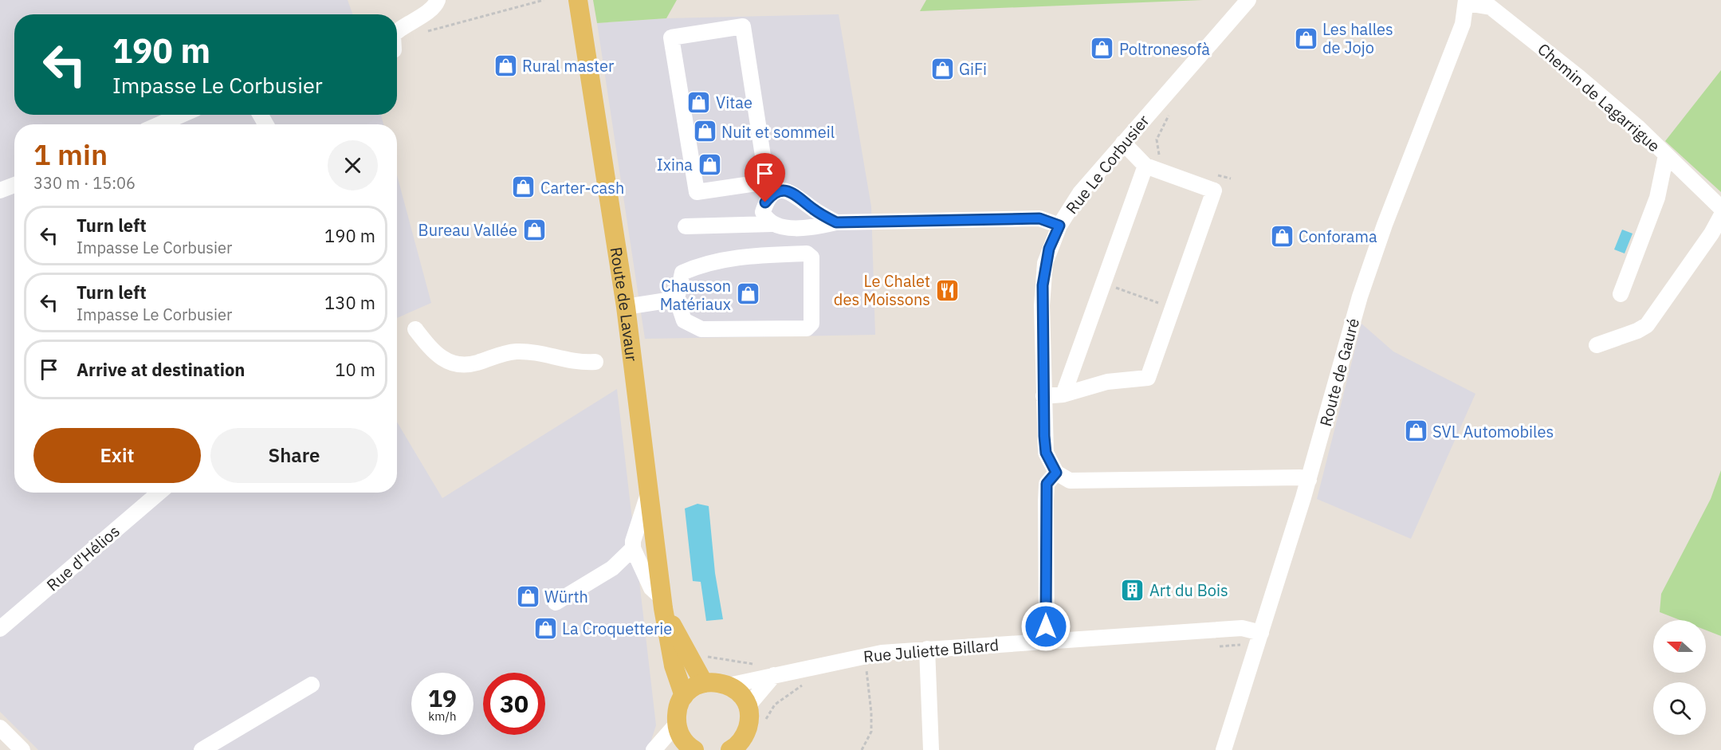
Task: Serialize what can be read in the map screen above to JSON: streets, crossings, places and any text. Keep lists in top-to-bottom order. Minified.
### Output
{"streets":{"main road":["Route de Lavaur"],"street":["Chemin de Lagarrigue","Rue Le Corbusier","Route de Gauré","Rue d'Hélios","Rue Juliette Billard"]},"crossings":[["Chemin de Lagarrigue","Route de Gauré"],["Route de Gauré","Rue Juliette Billard"]],"places":{"shop":["Les halles de Jojo","Poltronesofà","Rural master","GiFi","Vitae","Nuit et sommeil","Ixina","Carter-cash","Bureau Vallée","Conforama","Chausson Matériaux","SVL Automobiles","Würth","La Croquetterie"],"restaurant":["Le Chalet des Moissons"],"building":["Art du Bois"]},"north":"left","page":{"turn":["190 m","Impasse Le Corbusier"],"heading":["1 min","330 m · 15:06"],"list":[{"name":"Turn left","note":"Impasse Le Corbusier","value":"190 m"},{"name":"Turn left","note":"Impasse Le Corbusier","value":"130 m"},{"name":"Arrive at destination","value":"10 m"}],"buttons":["Exit","Share"],"speed":"19 km/h","limit":"30"}}
